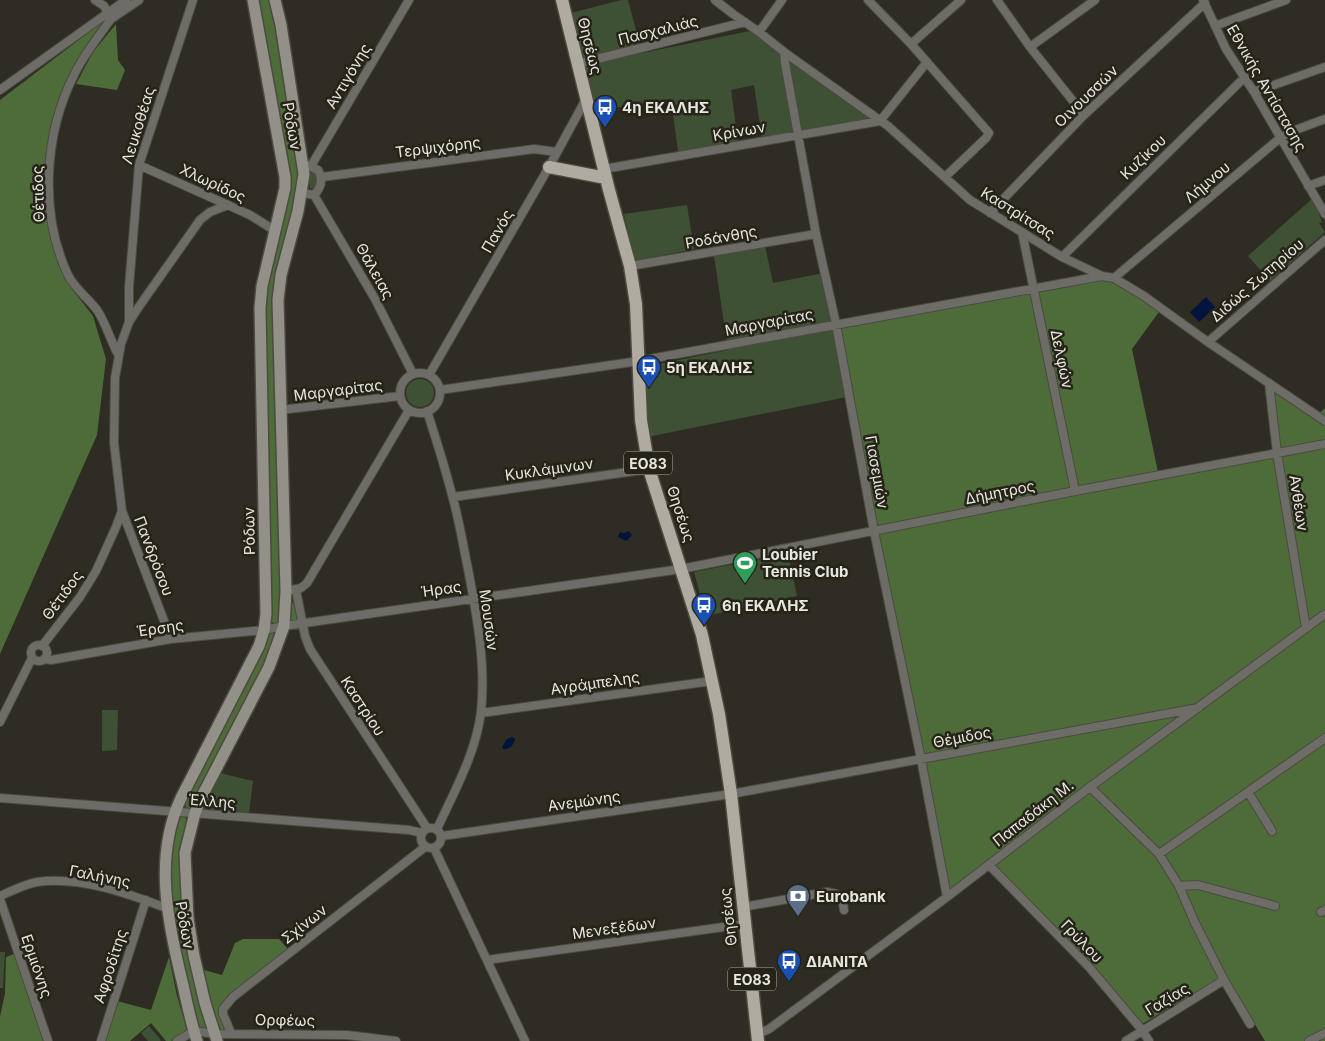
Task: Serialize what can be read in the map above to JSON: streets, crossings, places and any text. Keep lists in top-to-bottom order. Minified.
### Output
{"streets":{"main road":["Θησέως","ΕΟ83"],"street":["Πασχαλιάς","Αντιγόνης","Εθνικής Αντίστασης","Οινουσσών","Λευκοθέας","Ρόδων","Κρίνων","Τερψιχόρης","Κυζίκου","Λήμνου","Χλωρίδος","Θέτιδος","Καστρίτσας","Πανός","Ροδάνθης","Θάλειας","Διδώς Σωτηρίου","Μαργαρίτας","Δελφών","Κυκλάμινων","Γιασεμιών","Δήμητρος","Ανθέων","Πανδρόσου","Ήρας","Μουσών","Έρσης","Αγράμπελης","Καστρίου","Θέμιδος","Έλλης","Ανεμώνης","Παπαδάκη Μ.","Γαλήνης","Σχίνων","Μενεξέδων","Γρύλου","Ερμιόνης","Αφροδίτης","Γαζίας","Ορφέως"]},"crossings":[["Πασχαλιάς","Θησέως"],["Πασχαλιάς","Καστρίτσας"],["Θησέως","Κρίνων"],["Θησέως","Πανός"],["Θησέως","Ροδάνθης"],["Θησέως","Μαργαρίτας"],["Θησέως","Κυκλάμινων"],["Θησέως","Δήμητρος"],["Θησέως","Ήρας"],["Θησέως","Αγράμπελης"],["Θησέως","Θέμιδος"],["Θησέως","Ανεμώνης"],["Θησέως","Παπαδάκη Μ."],["Θησέως","Μενεξέδων"],["Αντιγόνης","Ρόδων"],["Εθνικής Αντίστασης","Οινουσσών"],["Εθνικής Αντίστασης","Κυζίκου"],["Εθνικής Αντίστασης","Λήμνου"],["Οινουσσών","Καστρίτσας"],["Λευκοθέας","Χλωρίδος"],["Λευκοθέας","Θέτιδος"],["Ρόδων","Χλωρίδος"],["Ρόδων","Μαργαρίτας"],["Ρόδων","Ήρας"],["Ρόδων","Έρσης"],["Ρόδων","Καστρίου"],["Ρόδων","Έλλης"],["Ρόδων","Γαλήνης"],["Ρόδων","Ορφέως"],["Κρίνων","Καστρίτσας"],["Κρίνων","Γιασεμιών"],["Τερψιχόρης","Πανός"],["Κυζίκου","Καστρίτσας"],["Λήμνου","Καστρίτσας"],["Χλωρίδος","Θέτιδος"],["Θέτιδος","Πανδρόσου"],["Θέτιδος","Έρσης"],["Καστρίτσας","Διδώς Σωτηρίου"],["Καστρίτσας","Μαργαρίτας"],["Καστρίτσας","Δελφών"],["Καστρίτσας","Γιασεμιών"],["Καστρίτσας","Ανθέων"],["Πανός","Θάλειας"],["Πανός","Μαργαρίτας"],["Πανός","Μουσών"],["Ροδάνθης","Γιασεμιών"],["Θάλειας","Μαργαρίτας"],["Θάλειας","Μουσών"],["Μαργαρίτας","Δελφών"],["Μαργαρίτας","Γιασεμιών"],["Μαργαρίτας","Μουσών"],["Δελφών","Δήμητρος"],["Κυκλάμινων","Μουσών"],["Γιασεμιών","Δήμητρος"],["Γιασεμιών","Θέμιδος"],["Γιασεμιών","Παπαδάκη Μ."],["Δήμητρος","Ανθέων"],["Δήμητρος","Ήρας"],["Ανθέων","Παπαδάκη Μ."],["Πανδρόσου","Έρσης"],["Ήρας","Μουσών"],["Ήρας","Έρσης"],["Ήρας","Καστρίου"],["Μουσών","Αγράμπελης"],["Μουσών","Καστρίου"],["Μουσών","Έλλης"],["Μουσών","Ανεμώνης"],["Μουσών","Σχίνων"],["Καστρίου","Έλλης"],["Καστρίου","Ανεμώνης"],["Καστρίου","Σχίνων"],["Θέμιδος","Ανεμώνης"],["Θέμιδος","Παπαδάκη Μ."],["Έλλης","Ανεμώνης"],["Έλλης","Σχίνων"],["Ανεμώνης","Σχίνων"],["Παπαδάκη Μ.","Γρύλου"],["Γαλήνης","Ερμιόνης"],["Γαλήνης","Αφροδίτης"],["Σχίνων","Ορφέως"],["Γρύλου","Γαζίας"]],"places":{"bus stop":["4η ΕΚΑΛΗΣ","5η ΕΚΑΛΗΣ","6η ΕΚΑΛΗΣ","ΔΙΑΝΙΤΑ"],"sports":["Loubier Tennis Club"],"bank":["Eurobank"]}}
